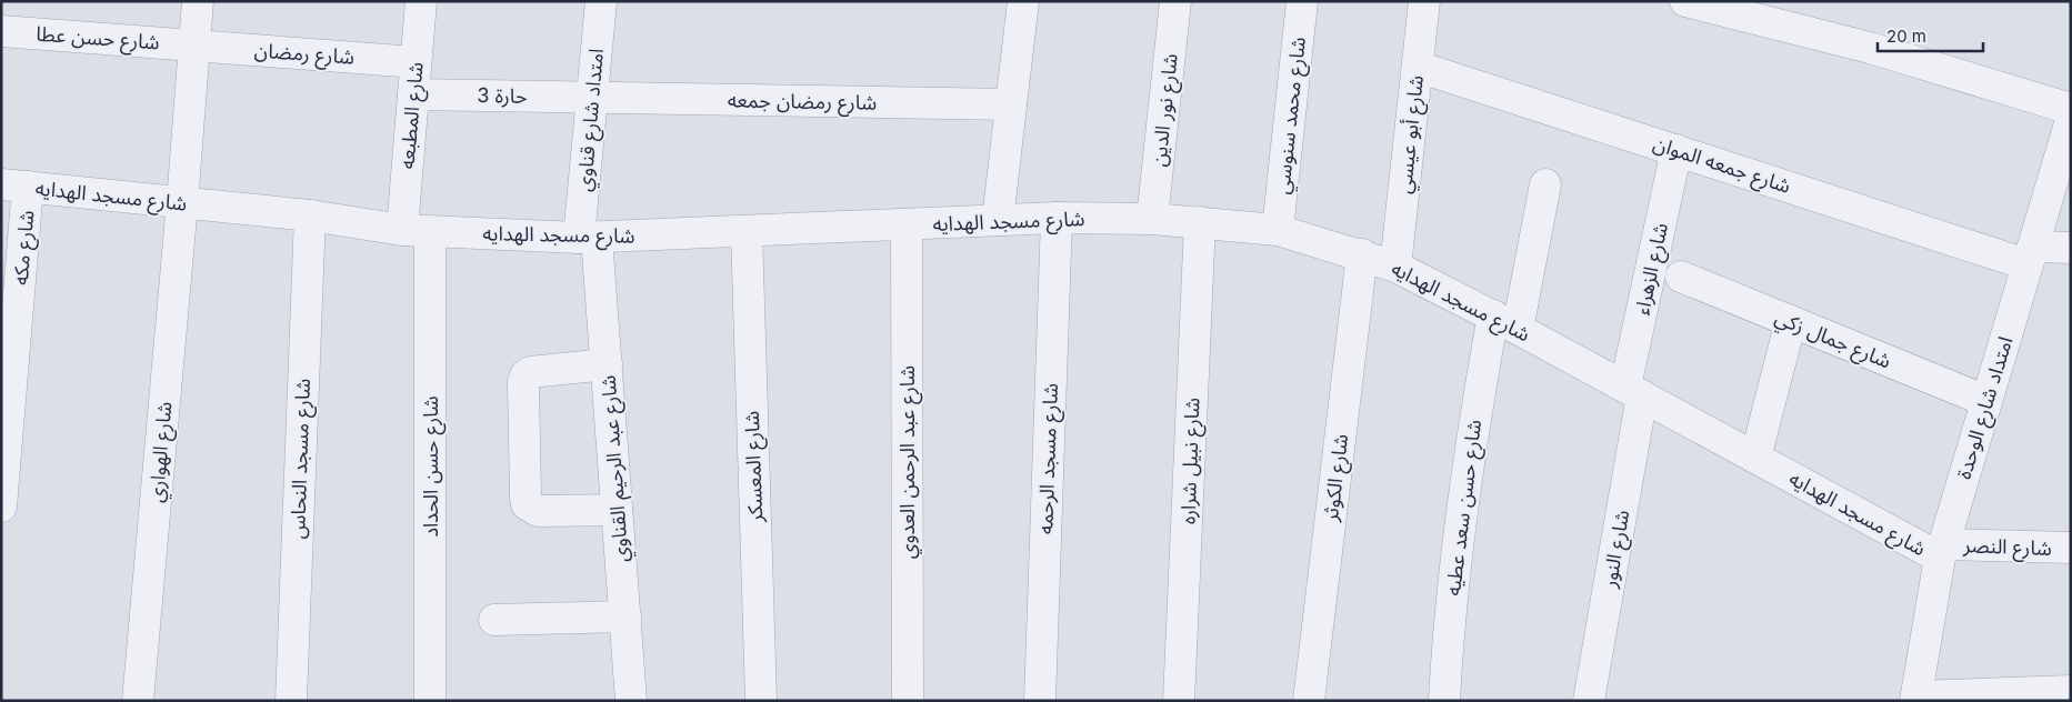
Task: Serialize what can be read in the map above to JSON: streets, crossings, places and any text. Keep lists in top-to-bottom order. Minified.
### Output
{"streets":{"street":["شارع حسن عطا","شارع رمضان","حارة 3","شارع رمضان جمعه","شارع نور الدين","شارع المطبعه","شارع محمد سنوسي","امتداد شارع قناوي","شارع أبو عيسي","شارع جمعه الموان","شارع مسجد الهدايه","شارع مكه","شارع الزهراء","شارع جمال زكي","امتداد شارع الوحدة","شارع الهواري","شارع مسجد النحاس","شارع مسجد الرحمه","شارع نبيل شراره","شارع عبد الرحمن العدوي","شارع حسن الحداد","شارع المعسكر","شارع عبد الرحيم القناوي","شارع الكوثر","شارع حسن سعد عطيه","شارع النصر","شارع النور"]},"crossings":[["شارع حسن عطا","شارع رمضان"],["شارع رمضان","شارع المطبعه"],["حارة 3","شارع رمضان جمعه"],["حارة 3","شارع المطبعه"],["حارة 3","امتداد شارع قناوي"],["شارع رمضان جمعه","امتداد شارع قناوي"],["شارع نور الدين","شارع مسجد الهدايه"],["شارع المطبعه","شارع مسجد الهدايه"],["شارع المطبعه","شارع حسن الحداد"],["شارع محمد سنوسي","شارع مسجد الهدايه"],["امتداد شارع قناوي","شارع مسجد الهدايه"],["امتداد شارع قناوي","شارع عبد الرحيم القناوي"],["شارع أبو عيسي","شارع جمعه الموان"],["شارع أبو عيسي","شارع مسجد الهدايه"],["شارع جمعه الموان","شارع الزهراء"],["شارع جمعه الموان","امتداد شارع الوحدة"],["شارع مسجد الهدايه","شارع مكه"],["شارع مسجد الهدايه","شارع الزهراء"],["شارع مسجد الهدايه","امتداد شارع الوحدة"],["شارع مسجد الهدايه","شارع الهواري"],["شارع مسجد الهدايه","شارع مسجد النحاس"],["شارع مسجد الهدايه","شارع مسجد الرحمه"],["شارع مسجد الهدايه","شارع نبيل شراره"],["شارع مسجد الهدايه","شارع عبد الرحمن العدوي"],["شارع مسجد الهدايه","شارع حسن الحداد"],["شارع مسجد الهدايه","شارع المعسكر"],["شارع مسجد الهدايه","شارع عبد الرحيم القناوي"],["شارع مسجد الهدايه","شارع الكوثر"],["شارع مسجد الهدايه","شارع حسن سعد عطيه"],["شارع مسجد الهدايه","شارع النصر"],["شارع مسجد الهدايه","شارع النور"],["شارع الزهراء","شارع النور"],["شارع جمال زكي","امتداد شارع الوحدة"],["امتداد شارع الوحدة","شارع النصر"]],"scale_bar":"20 m"}
